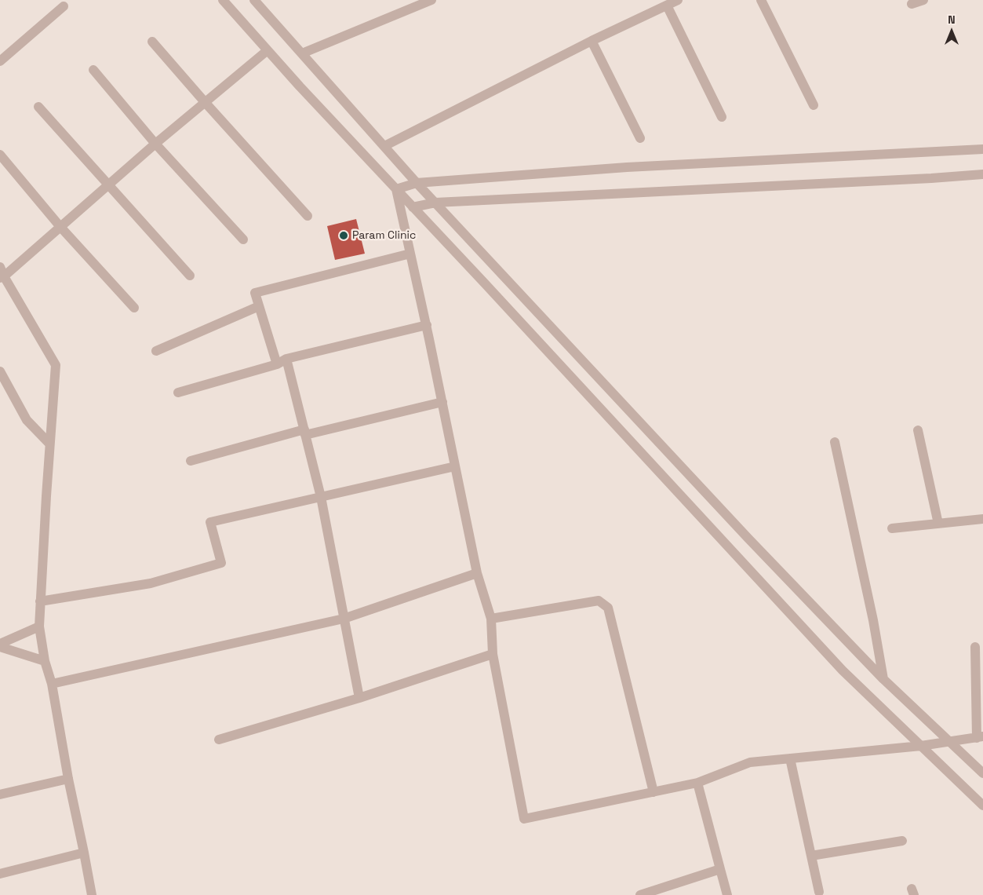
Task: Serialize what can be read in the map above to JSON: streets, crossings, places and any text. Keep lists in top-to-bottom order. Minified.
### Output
{"places":["Param Clinic"],"north":"top"}
